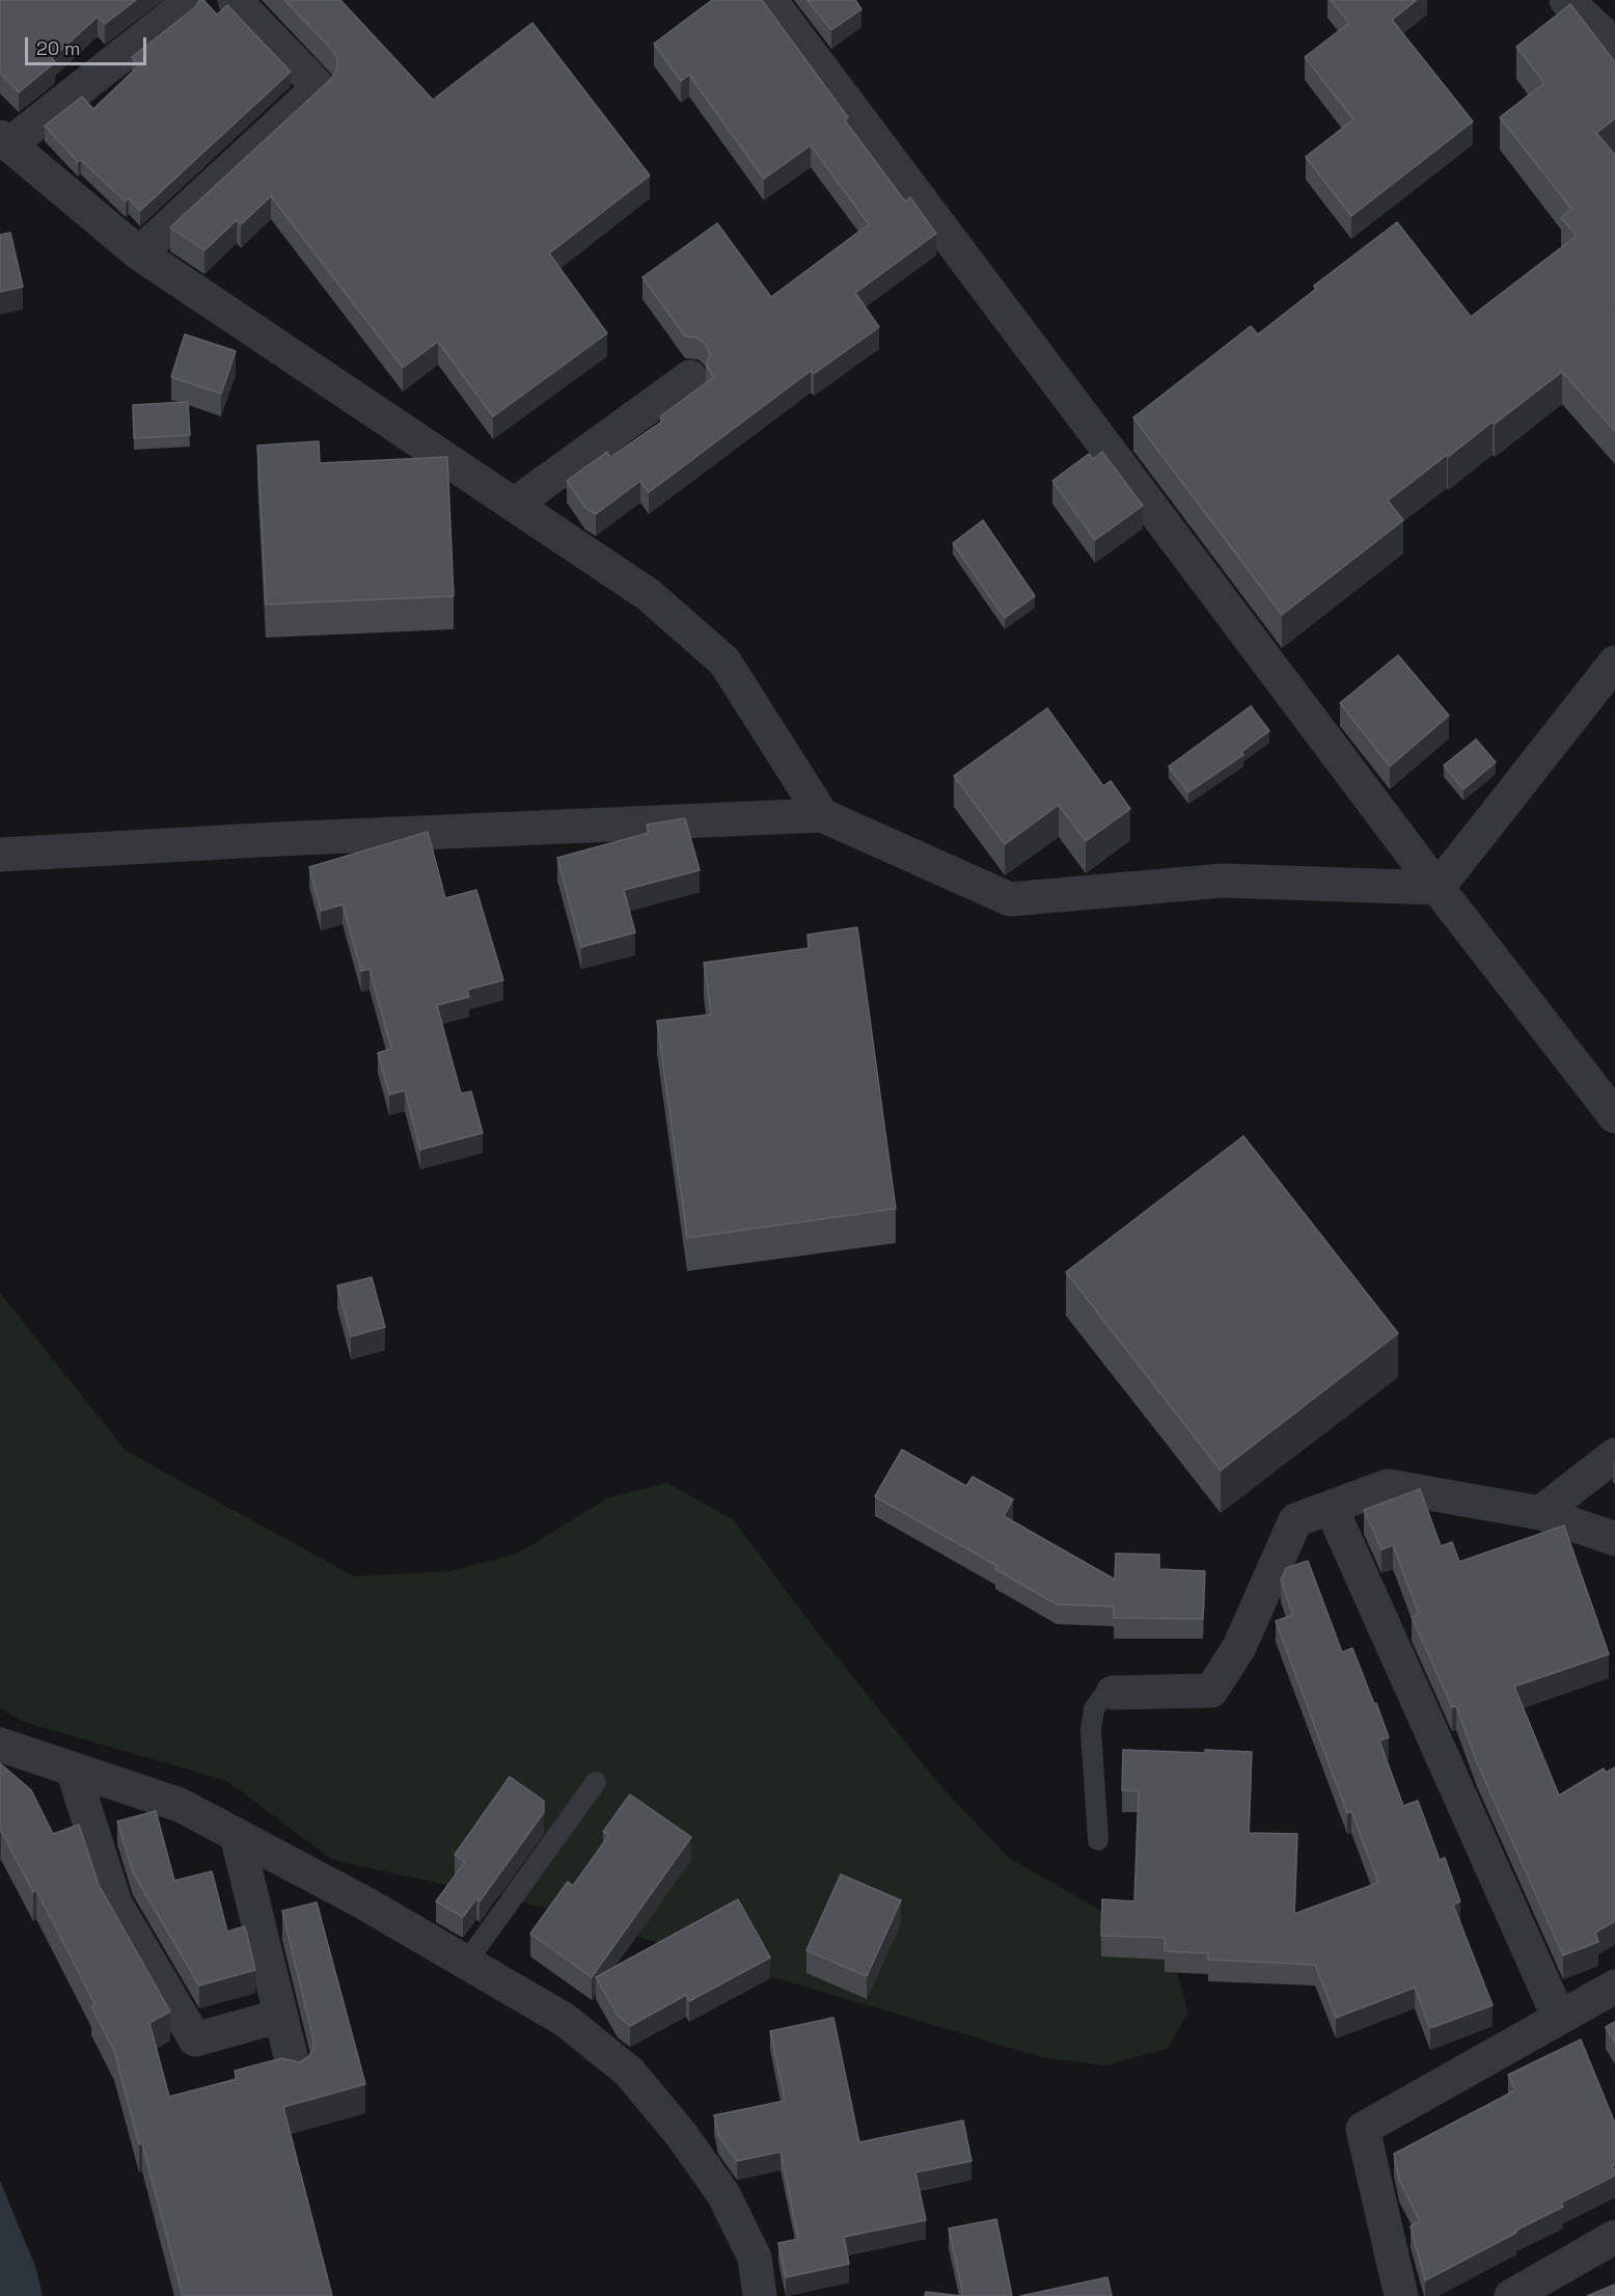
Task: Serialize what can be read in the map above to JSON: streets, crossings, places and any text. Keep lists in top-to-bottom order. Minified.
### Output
{"scale_bar":"20 m"}
